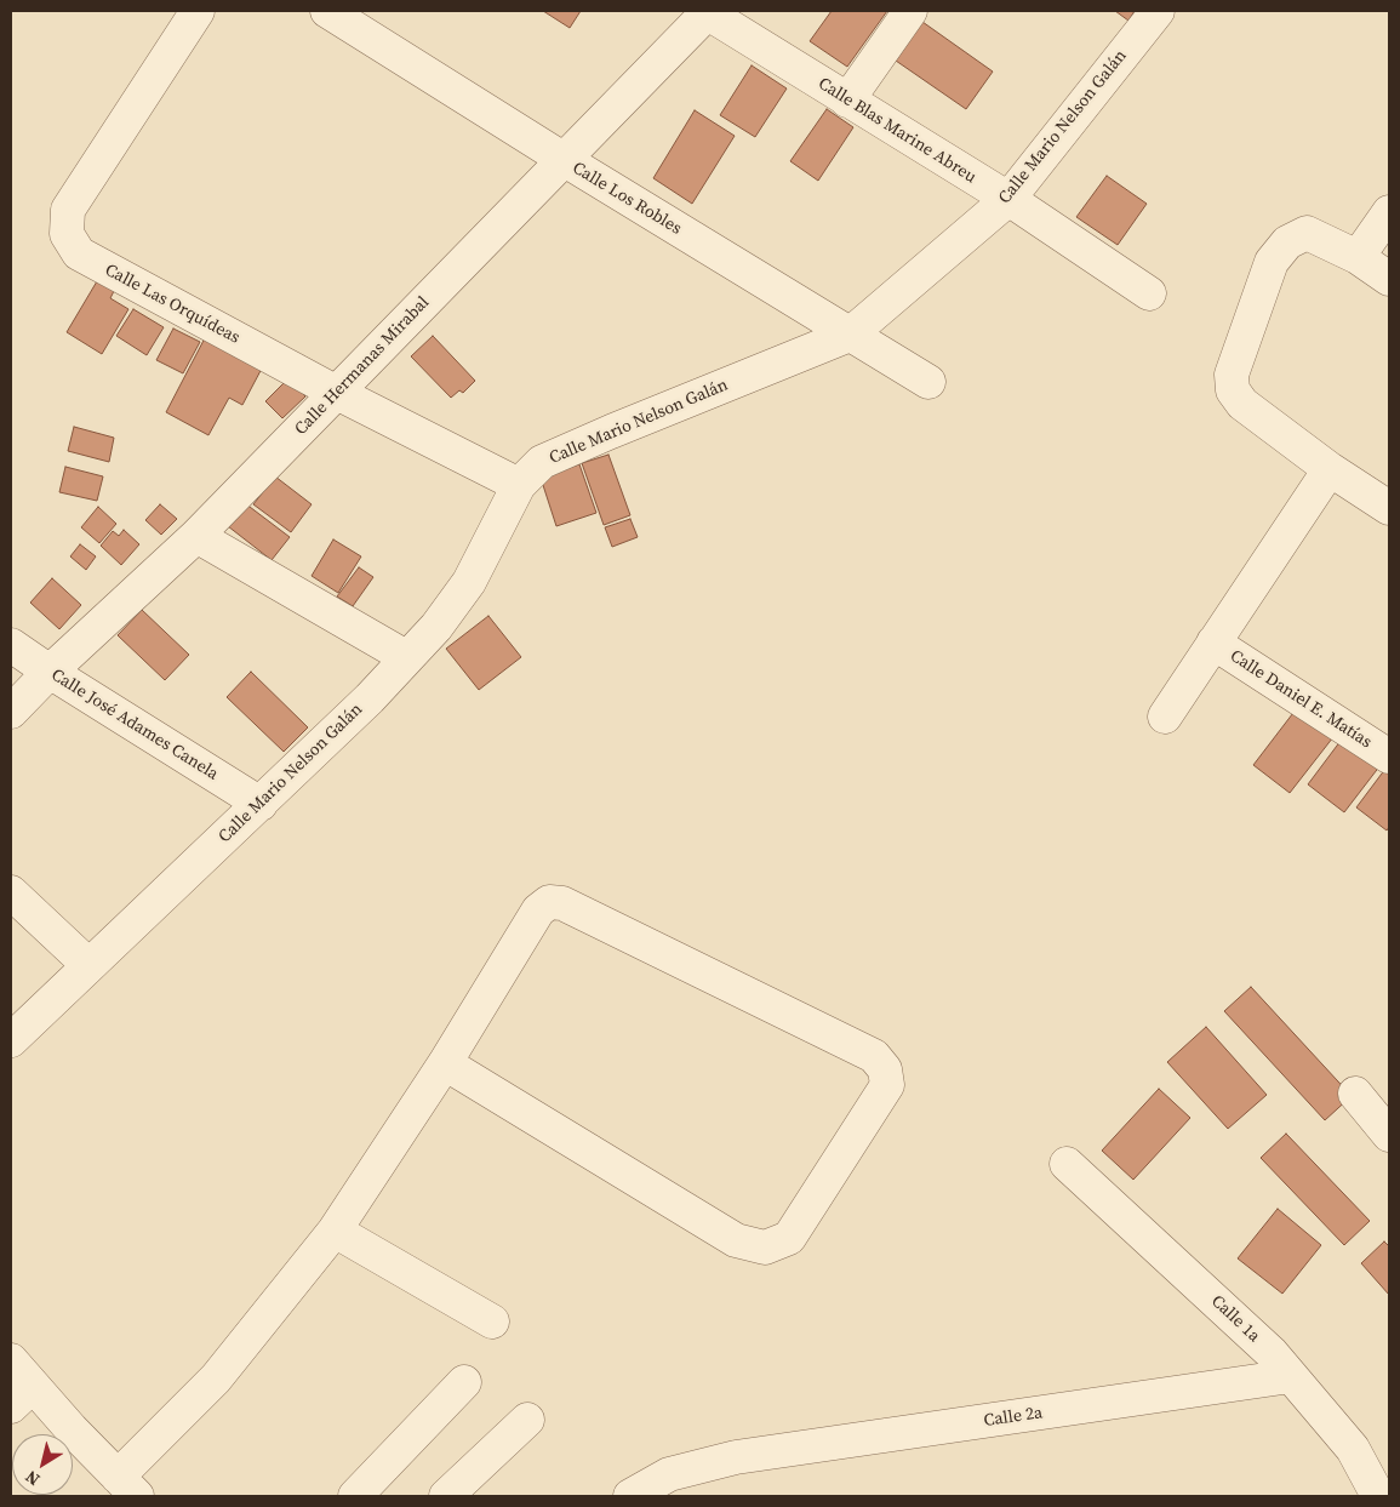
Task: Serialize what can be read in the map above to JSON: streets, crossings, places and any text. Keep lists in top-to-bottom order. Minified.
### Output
{"streets":{"street":["Calle Mario Nelson Galán","Calle Blas Marine Abreu","Calle Los Robles","Calle Las Orquídeas","Calle Hermanas Mirabal","Calle Daniel E. Matías","Calle José Adames Canela","Calle 1a","Calle 2a"]},"crossings":[["Calle Mario Nelson Galán","Calle Blas Marine Abreu"],["Calle Mario Nelson Galán","Calle Los Robles"],["Calle Mario Nelson Galán","Calle Las Orquídeas"],["Calle Mario Nelson Galán","Calle José Adames Canela"],["Calle Blas Marine Abreu","Calle Hermanas Mirabal"],["Calle Los Robles","Calle Hermanas Mirabal"],["Calle Las Orquídeas","Calle Hermanas Mirabal"],["Calle Hermanas Mirabal","Calle José Adames Canela"],["Calle 1a","Calle 2a"]],"north":"bottom left"}
